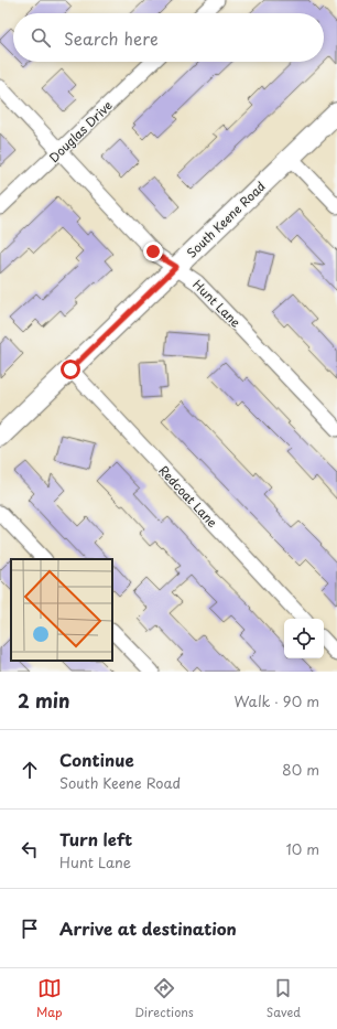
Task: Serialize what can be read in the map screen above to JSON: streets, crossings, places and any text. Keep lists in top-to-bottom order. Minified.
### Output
{"streets":{"main road":["South Keene Road"],"street":["Douglas Drive","Hunt Lane","Redcoat Lane"]},"crossings":[["Douglas Drive","Hunt Lane"],["South Keene Road","Hunt Lane"],["South Keene Road","Redcoat Lane"]],"page":{"search":"Search here","heading":["2 min","Walk · 90 m"],"list":[["Continue","South Keene Road","80 m"],["Turn left","Hunt Lane","10 m"],"Arrive at destination"],"nav":["Map","Directions","Saved"]}}
